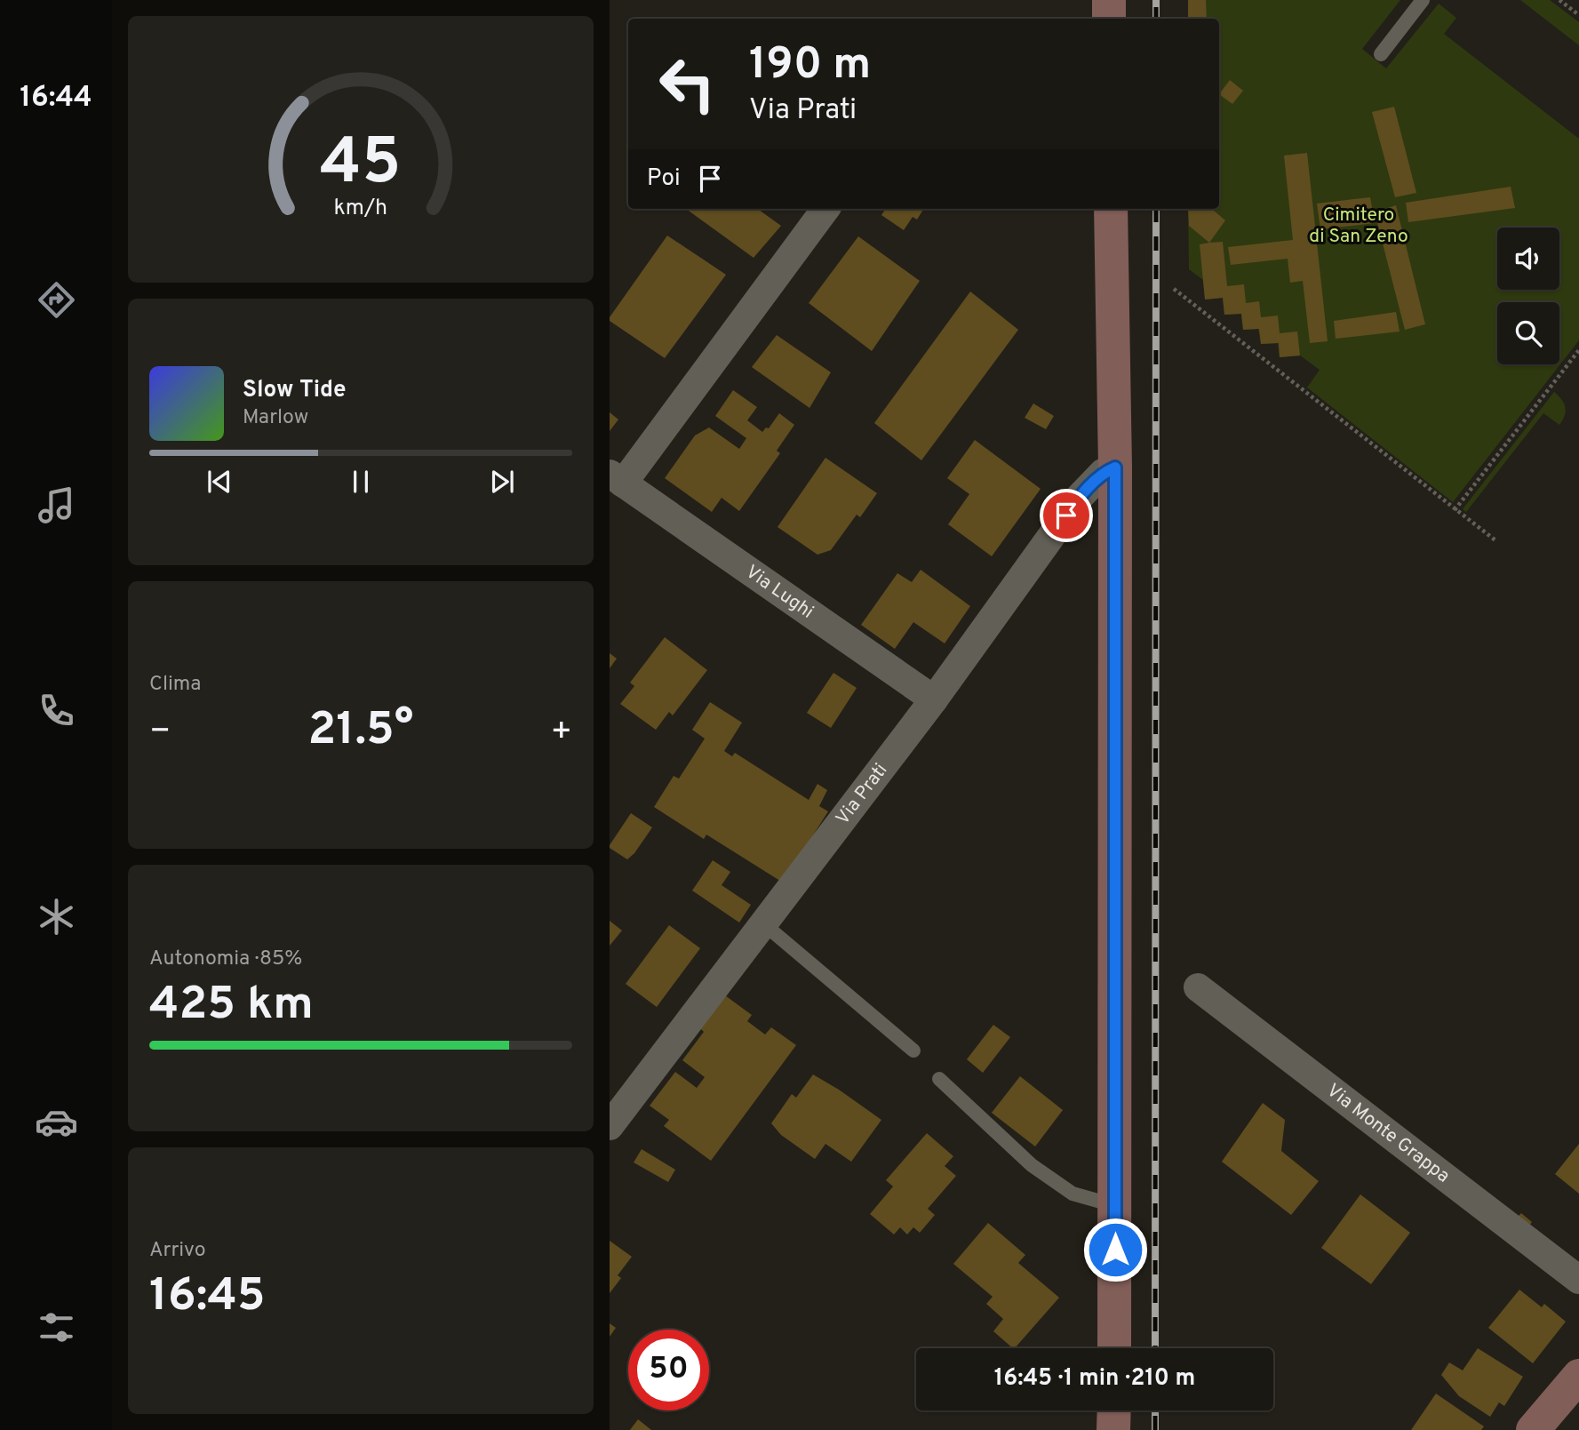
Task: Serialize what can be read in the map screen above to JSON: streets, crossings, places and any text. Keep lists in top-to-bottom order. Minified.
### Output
{"streets":{"street":["Via Lughi","Via Prati","Via Monte Grappa"]},"crossings":[["Via Lughi","Via Prati"]],"parks":["Cimitero di San Zeno"],"page":{"tabs":"16:44","turn":["190 m","Via Prati"],"then":"Poi","song":["Slow Tide","Marlow"],"tile":["Clima",["Autonomia · 85%","425 km"],["Arrivo","16:45"]],"heat":["−","21.5°","+"],"limit":"50","trip":"16:45 · 1 min · 210 m","gauge":["45","km/h"]}}
